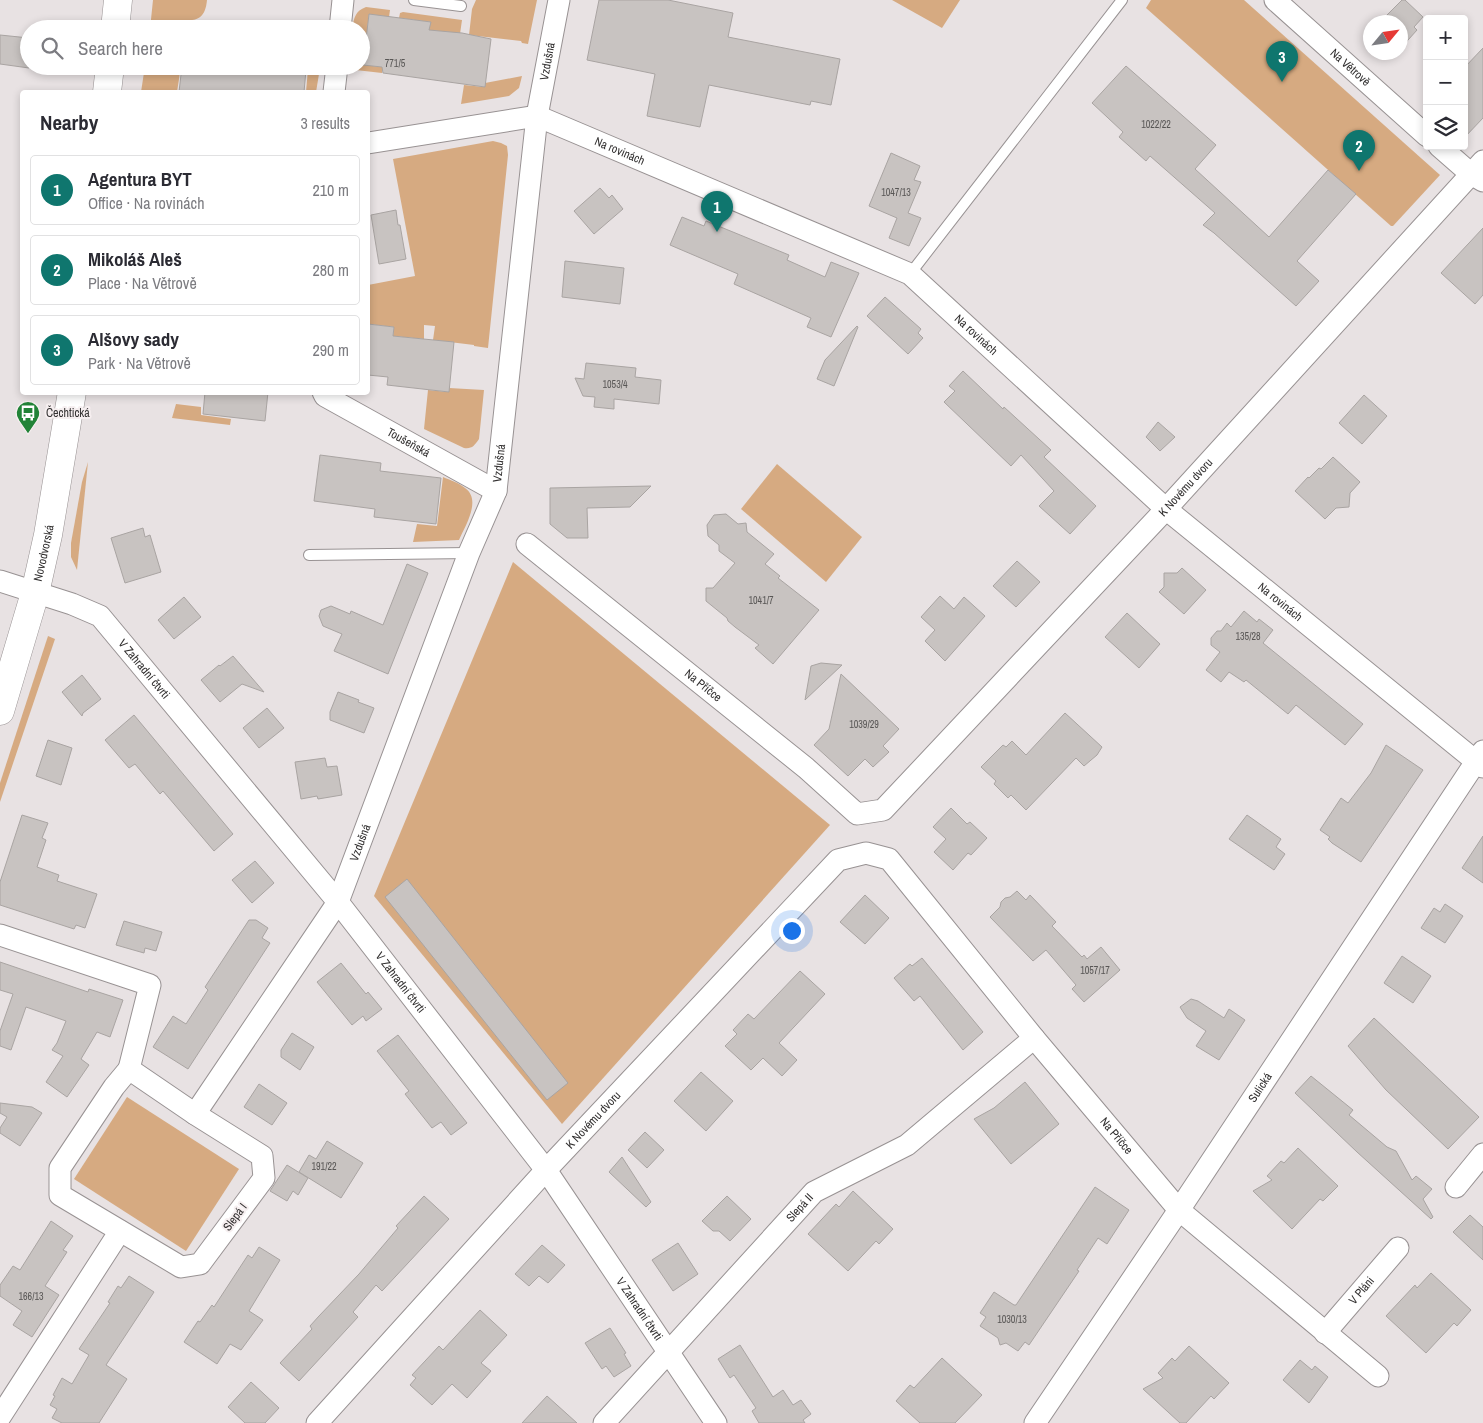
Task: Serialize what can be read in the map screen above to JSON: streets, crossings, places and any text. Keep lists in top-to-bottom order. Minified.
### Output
{"streets":{"main road":["Novodvorská"],"street":["Vzdušná","Na Větrově","Na rovinách","Toušeňská","K Novému dvoru","V Zahradní čtvrti","Na Příčce","Sulická","Slepá II","Slepá I","V Pláni"]},"crossings":[["Vzdušná","Na rovinách"],["Vzdušná","Toušeňská"],["Vzdušná","V Zahradní čtvrti"],["Na rovinách","K Novému dvoru"],["Na rovinách","Sulická"],["K Novému dvoru","V Zahradní čtvrti"],["K Novému dvoru","Na Příčce"],["Novodvorská","V Zahradní čtvrti"],["V Zahradní čtvrti","Slepá II"],["Na Příčce","Sulická"],["Na Příčce","Slepá II"],["Na Příčce","V Pláni"]],"places":{"bus stop":["Čechtická"]},"house_numbers":["771/5","1022/22","1047/13","1053/4","1041/7","135/28","1039/29","1057/17","191/22","166/13","1030/13"],"north":"top right","page":{"map_buttons":["+","−"],"search":"Search here","pins":["3","2","1"],"heading":["Nearby","3 results"],"list":[{"mark":"1","name":"Agentura BYT","note":"Office · Na rovinách","value":"210 m"},{"mark":"2","name":"Mikoláš Aleš","note":"Place · Na Větrově","value":"280 m"},{"mark":"3","name":"Alšovy sady","note":"Park · Na Větrově","value":"290 m"}]}}
